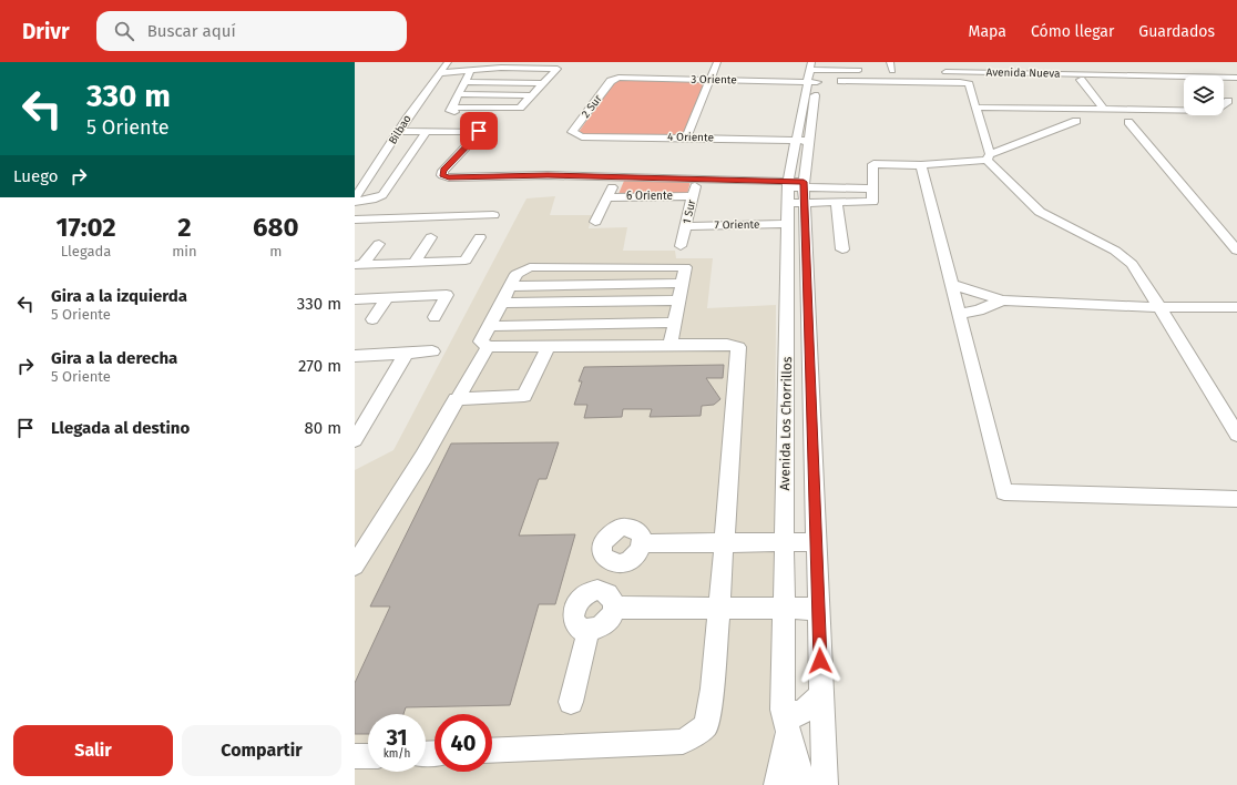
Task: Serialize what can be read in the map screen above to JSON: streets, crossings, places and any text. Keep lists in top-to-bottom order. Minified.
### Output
{"streets":{"street":["Avenida Nueva","3 Oriente","2 Sur","Bilbao","4 Oriente","6 Oriente","1 Sur","7 Oriente","Avenida Los Chorrillos"]},"crossings":[["3 Oriente","2 Sur"],["3 Oriente","Avenida Los Chorrillos"],["2 Sur","4 Oriente"],["4 Oriente","Avenida Los Chorrillos"],["6 Oriente","1 Sur"],["1 Sur","7 Oriente"],["7 Oriente","Avenida Los Chorrillos"]],"page":{"header":"Drivr","search":"Buscar aquí","nav":["Mapa","Cómo llegar","Guardados"],"turn":["330 m","5 Oriente"],"then":"Luego","eta":["17:02","Llegada","2","min","680","m"],"list":[{"name":"Gira a la izquierda","note":"5 Oriente","value":"330 m"},{"name":"Gira a la derecha","note":"5 Oriente","value":"270 m"},{"name":"Llegada al destino","value":"80 m"}],"speed":"31 km/h","limit":"40","buttons":["Salir","Compartir"]}}
